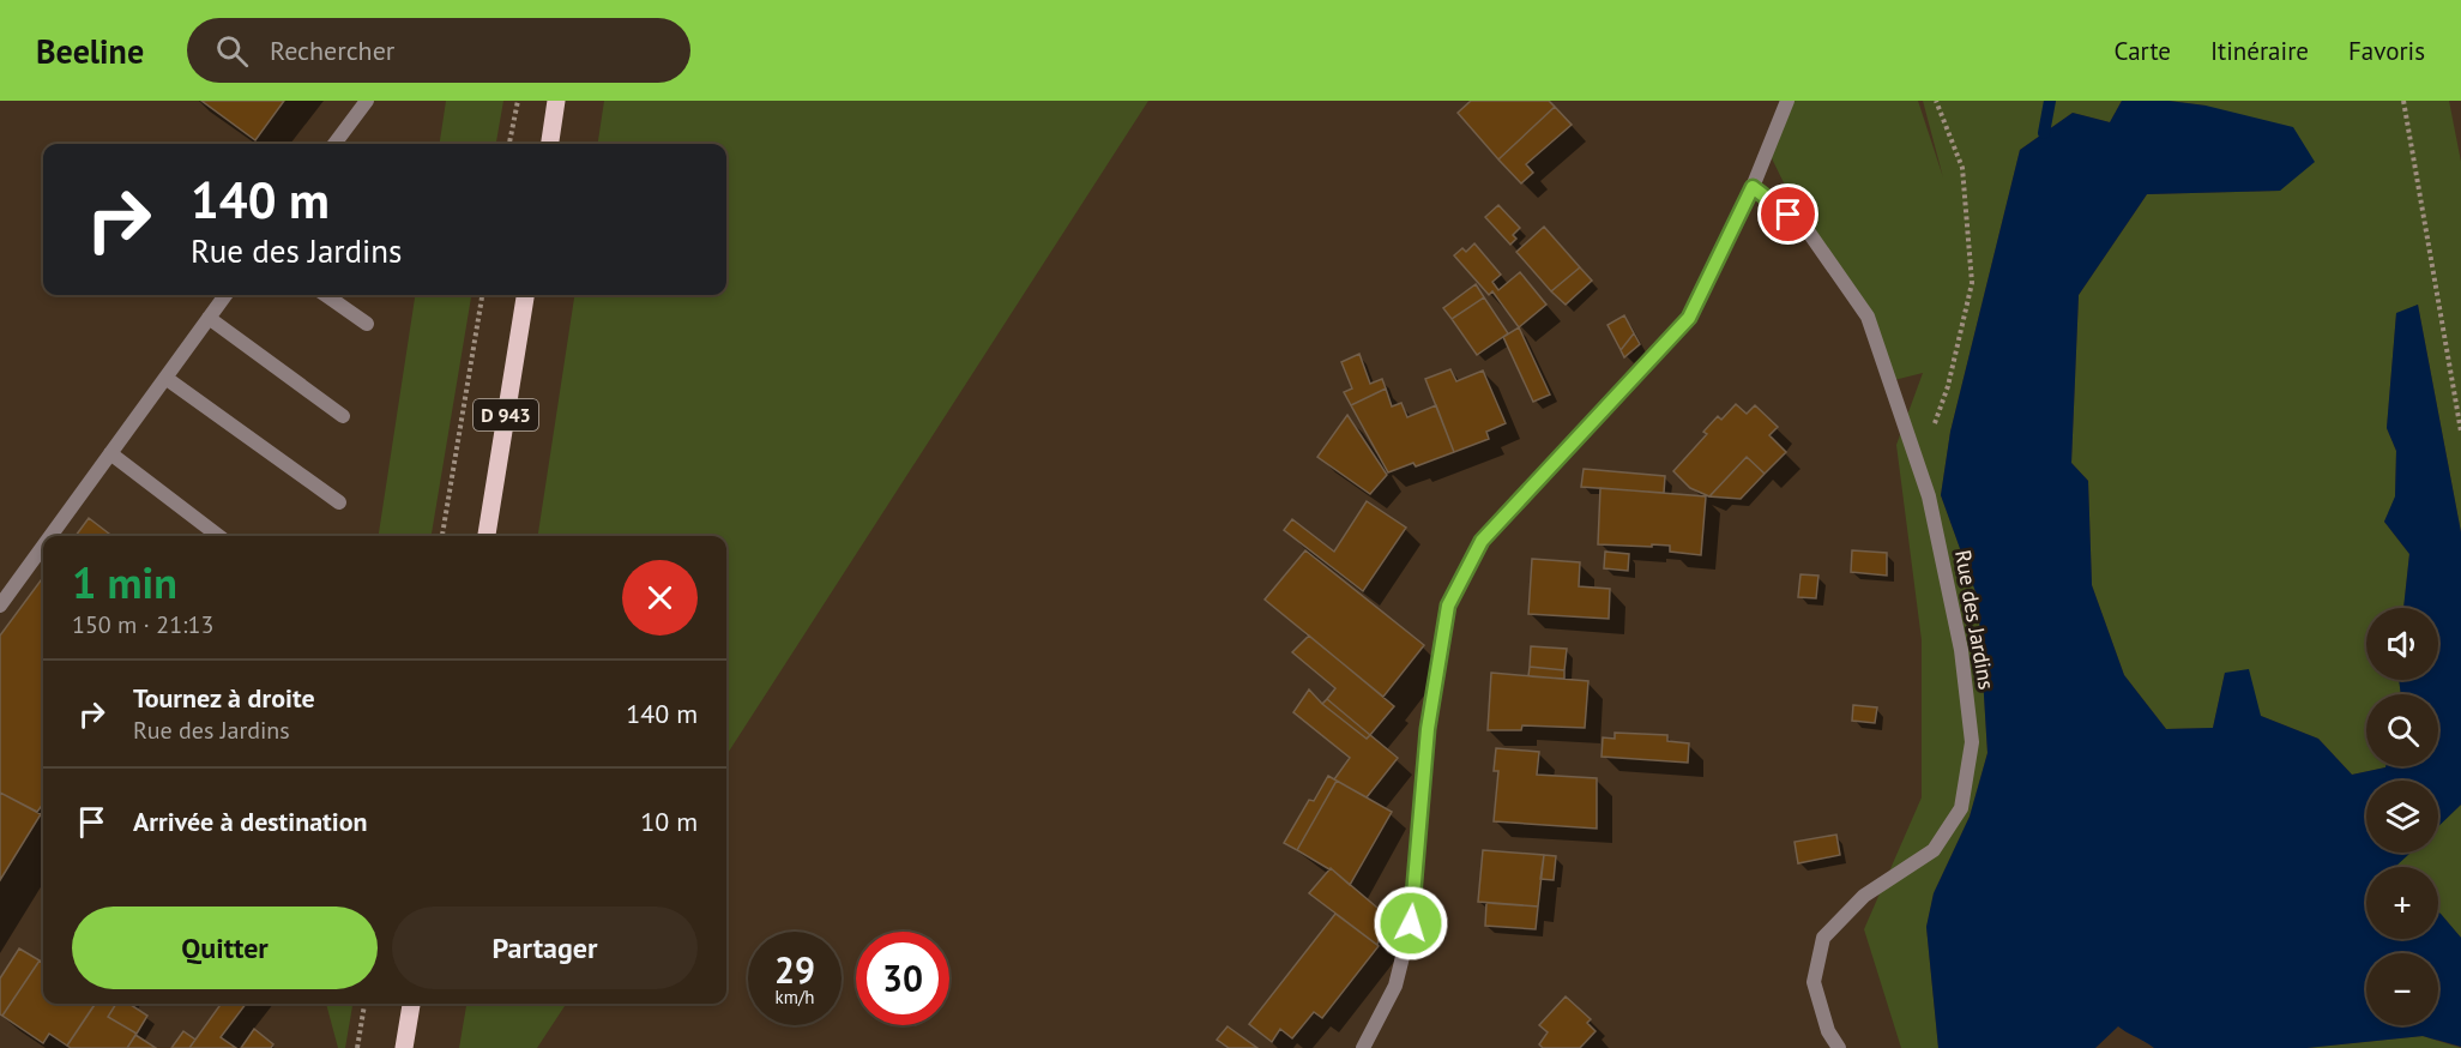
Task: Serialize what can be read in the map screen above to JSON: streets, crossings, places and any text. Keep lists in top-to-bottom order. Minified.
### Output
{"streets":{"main road":["D 943"],"street":["Rue des Jardins"]},"page":{"header":"Beeline","search":"Rechercher","nav":["Carte","Itinéraire","Favoris"],"turn":["140 m","Rue des Jardins"],"heading":["1 min","150 m · 21:13"],"map_buttons":["+","−"],"list":[{"name":"Tournez à droite","note":"Rue des Jardins","value":"140 m"},{"name":"Arrivée à destination","value":"10 m"}],"buttons":["Quitter","Partager"],"speed":"29 km/h","limit":"30"}}
